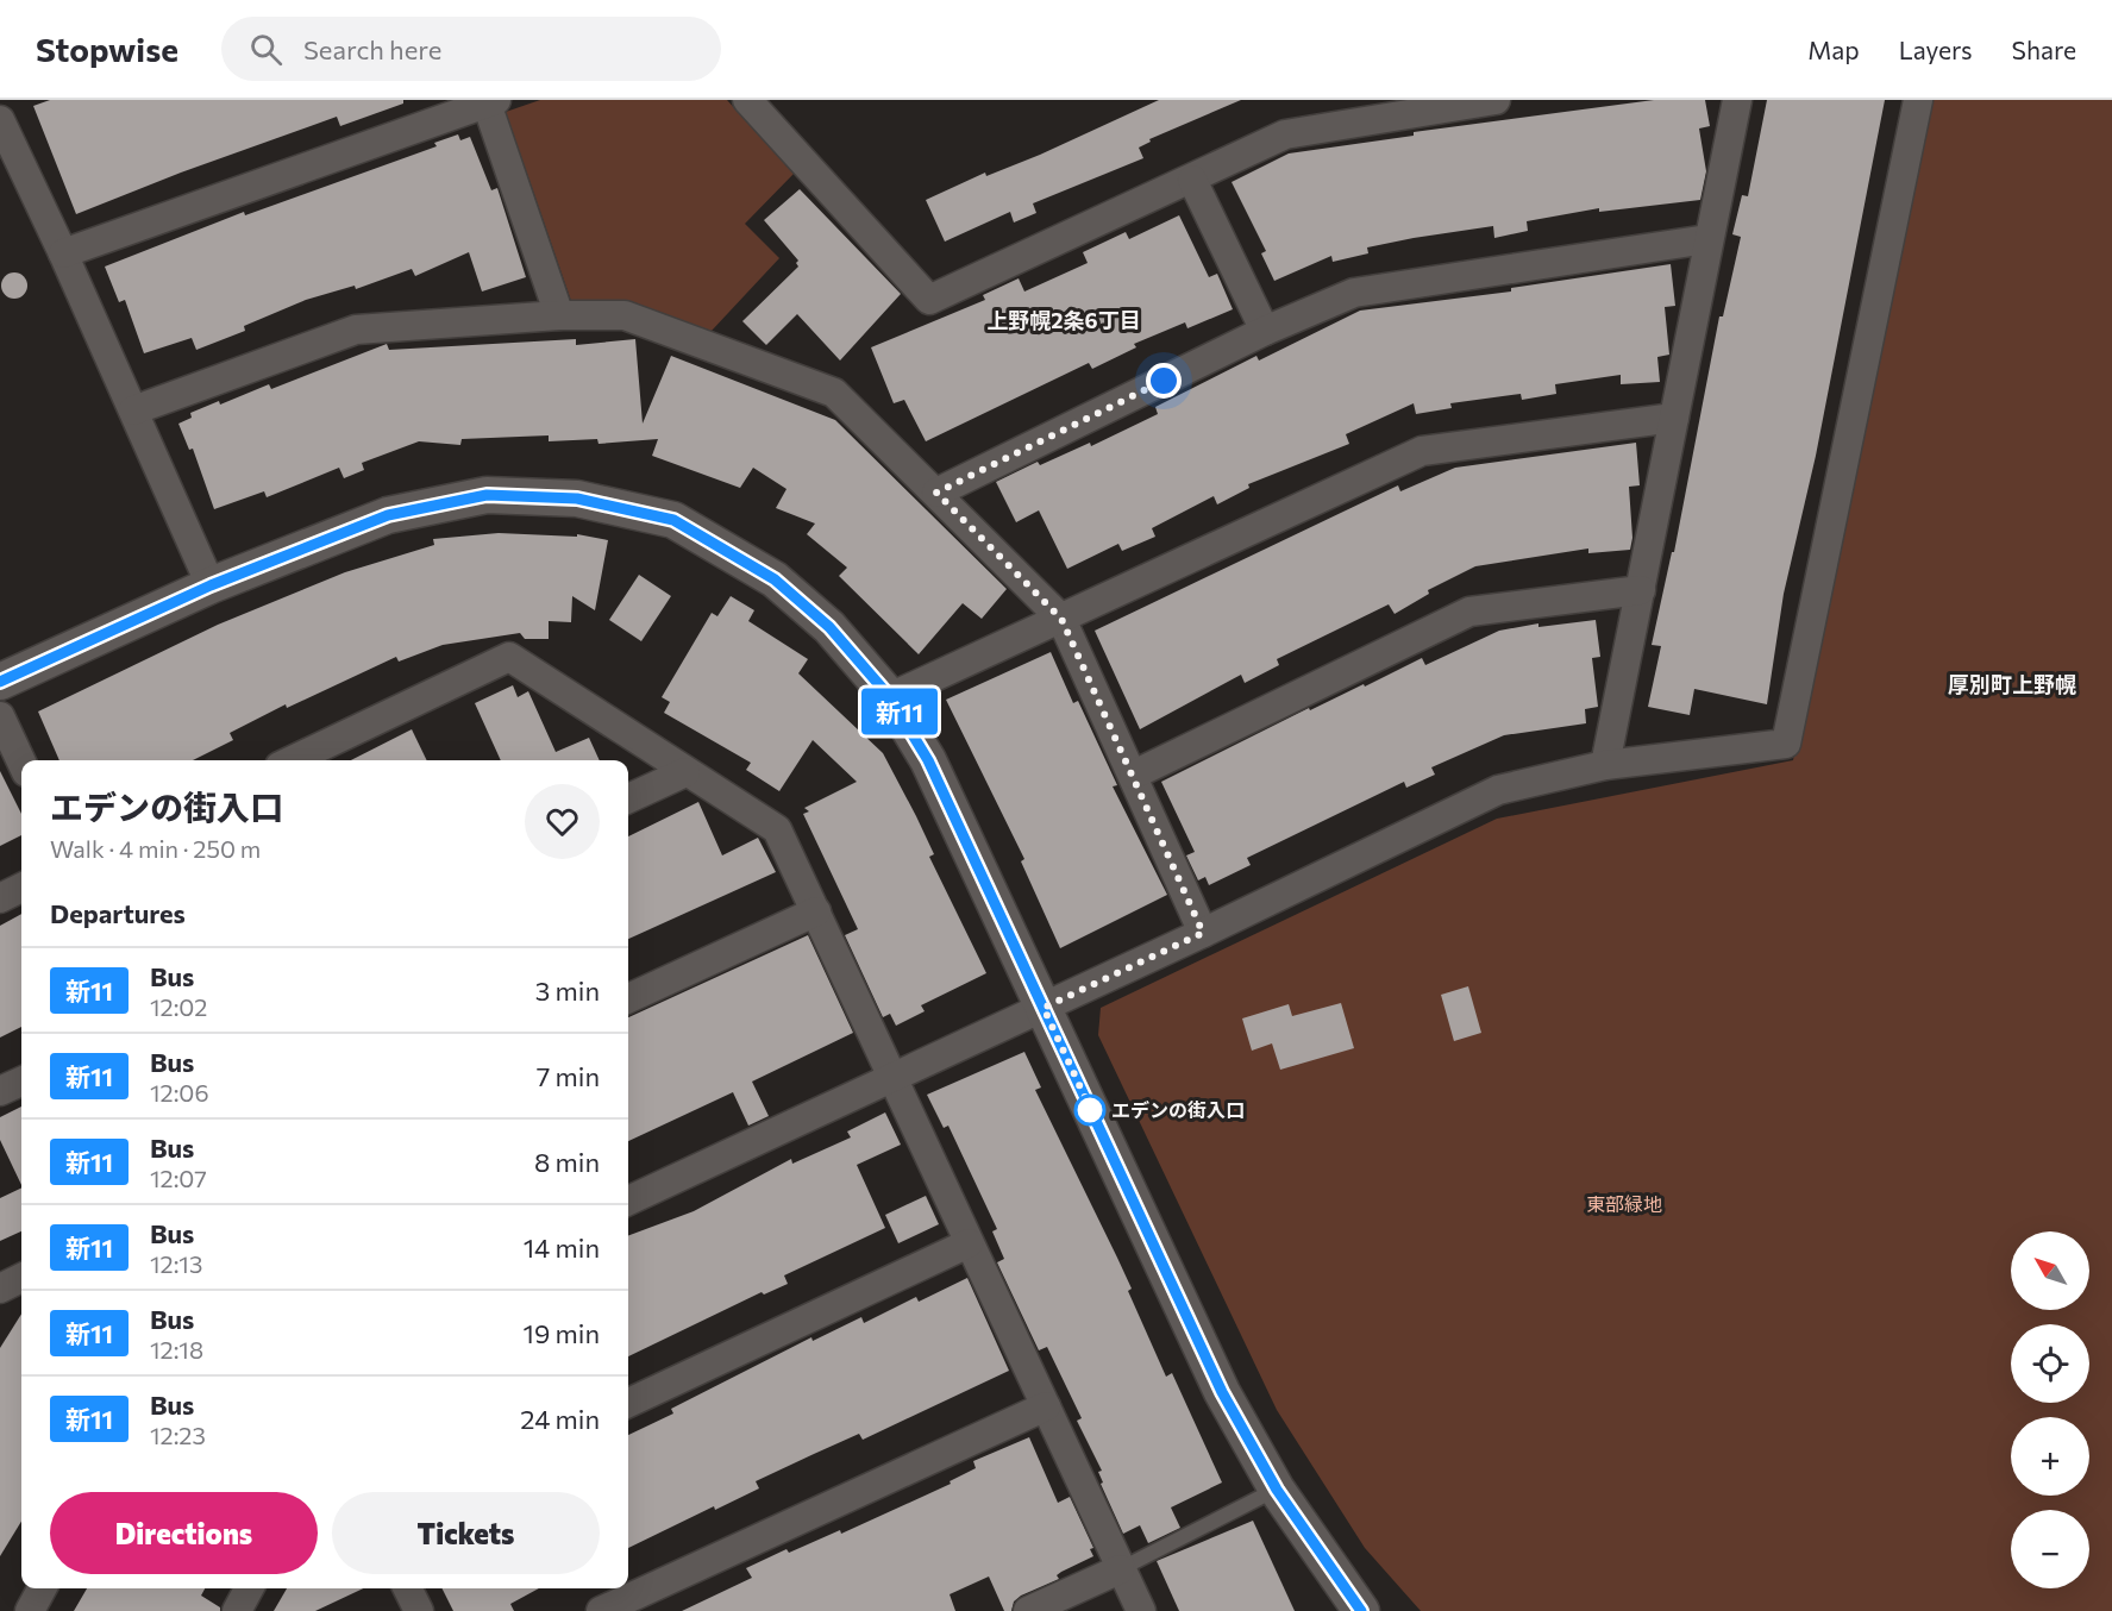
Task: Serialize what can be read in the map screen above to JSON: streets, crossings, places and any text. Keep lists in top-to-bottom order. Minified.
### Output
{"districts":["上野幌2条6丁目","厚別町上野幌"],"parks":["東部緑地"],"places":["エデンの街入口"],"lines":["bus line 新11"],"north":"top left","page":{"header":"Stopwise","search":"Search here","nav":["Map","Layers","Share"],"on_map":"新11","heading":[["エデンの街入口","Walk · 4 min · 250 m"],"Departures"],"list":[{"mark":"新11","name":"Bus","note":"12:02","value":"3 min"},{"mark":"新11","name":"Bus","note":"12:06","value":"7 min"},{"mark":"新11","name":"Bus","note":"12:07","value":"8 min"},{"mark":"新11","name":"Bus","note":"12:13","value":"14 min"},{"mark":"新11","name":"Bus","note":"12:18","value":"19 min"},{"mark":"新11","name":"Bus","note":"12:23","value":"24 min"}],"map_buttons":["+","−"],"buttons":["Directions","Tickets"]}}
